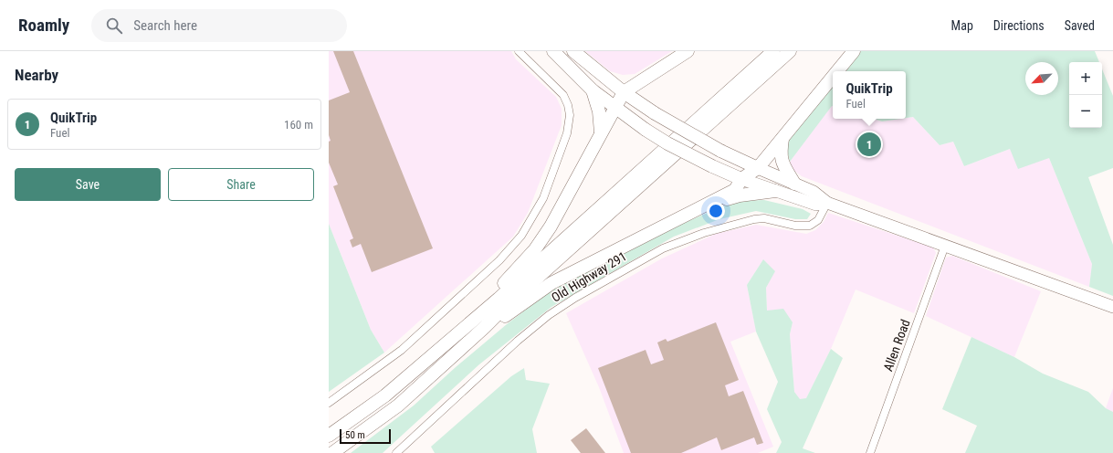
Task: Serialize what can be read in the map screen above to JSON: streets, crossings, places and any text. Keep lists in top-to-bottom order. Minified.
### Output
{"streets":{"street":["Old Highway 291","Allen Road"]},"scale_bar":"50 m","north":"bottom left","page":{"header":"Roamly","search":"Search here","nav":["Map","Directions","Saved"],"heading":"Nearby","map_buttons":["+","−"],"popup":["QuikTrip","Fuel"],"list":[{"mark":"1","name":"QuikTrip","note":"Fuel","value":"160 m"}],"pins":"1","buttons":["Save","Share"],"scale":"50 m"}}
